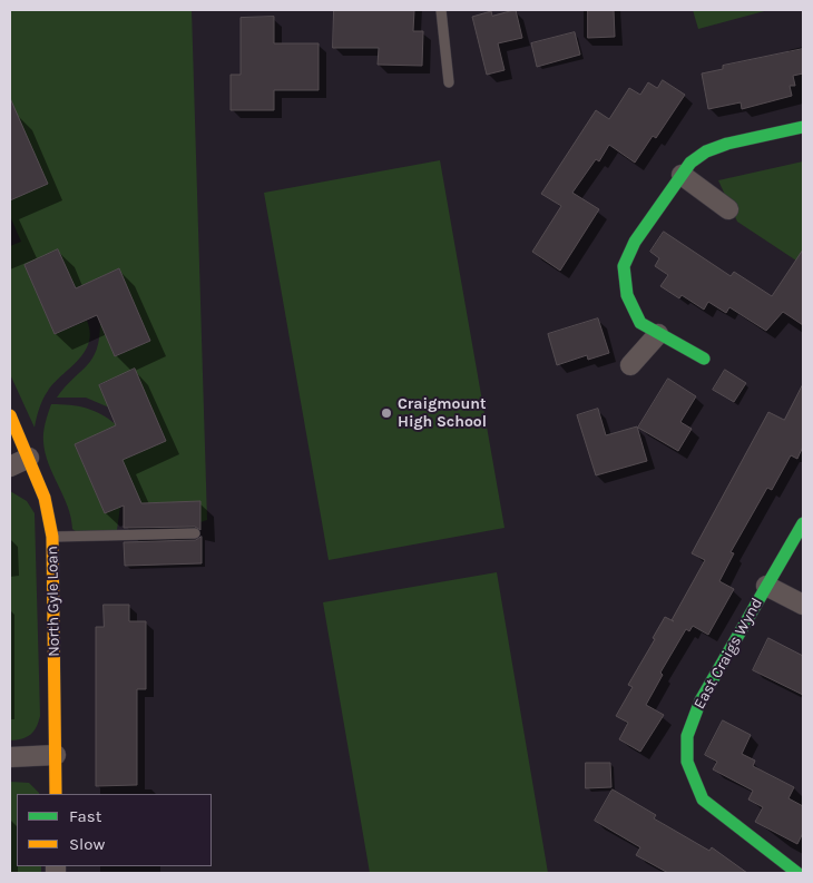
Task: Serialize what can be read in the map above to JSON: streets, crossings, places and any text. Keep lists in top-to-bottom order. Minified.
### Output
{"streets":{"street":["North Gyle Loan","East Craigs Wynd"]},"places":["Craigmount High School"],"legend":["Fast","Slow"]}
